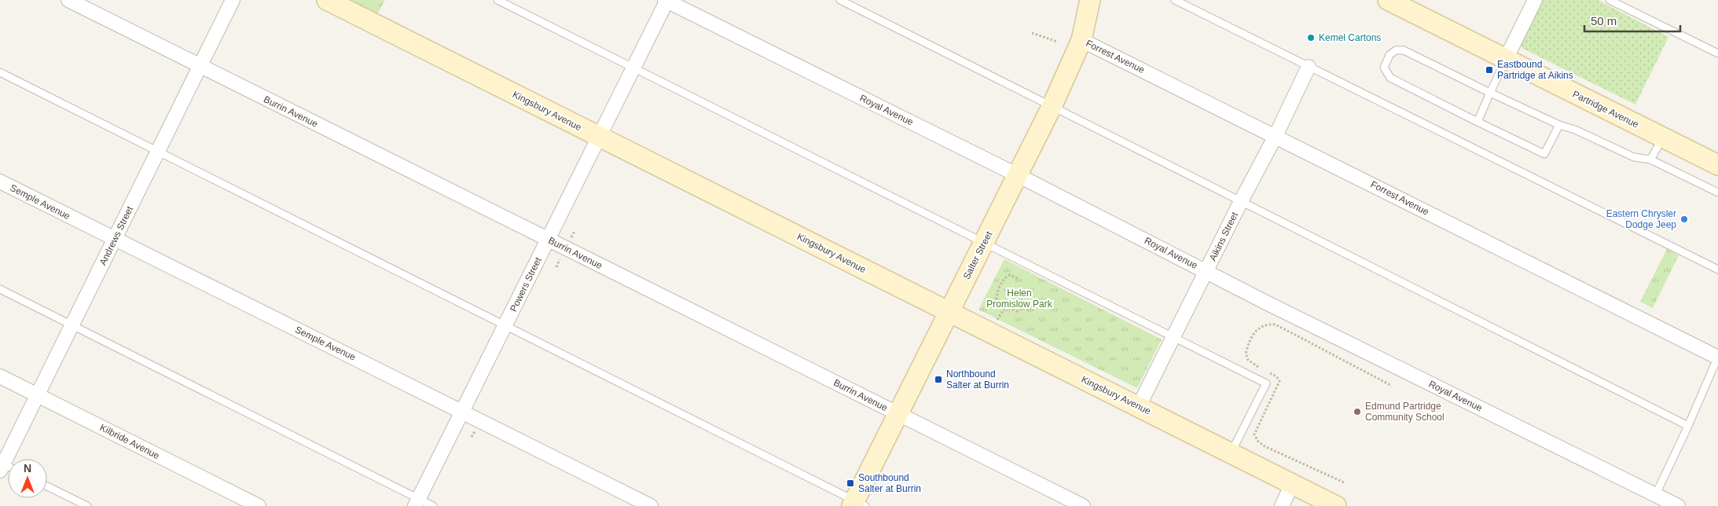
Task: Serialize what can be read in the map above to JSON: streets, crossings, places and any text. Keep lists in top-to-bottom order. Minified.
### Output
{"streets":{"street":["Forrest Avenue","Partridge Avenue","Royal Avenue","Kingsbury Avenue","Burrin Avenue","Semple Avenue","Andrews Street","Aikins Street","Salter Street","Powers Street","Kilbride Avenue"]},"crossings":[["Forrest Avenue","Aikins Street"],["Forrest Avenue","Salter Street"],["Royal Avenue","Aikins Street"],["Royal Avenue","Salter Street"],["Royal Avenue","Powers Street"],["Kingsbury Avenue","Aikins Street"],["Kingsbury Avenue","Salter Street"],["Kingsbury Avenue","Powers Street"],["Burrin Avenue","Andrews Street"],["Burrin Avenue","Salter Street"],["Burrin Avenue","Powers Street"],["Semple Avenue","Andrews Street"],["Semple Avenue","Powers Street"],["Andrews Street","Kilbride Avenue"]],"parks":["Helen Promislow Park"],"places":{"other":["Kemel Cartons","Eastern Chrysler Dodge Jeep","Edmund Partridge Community School"],"transit":["Eastbound Partridge at Aikins","Northbound Salter at Burrin","Southbound Salter at Burrin"]},"scale_bar":"50 m","north":"top"}
